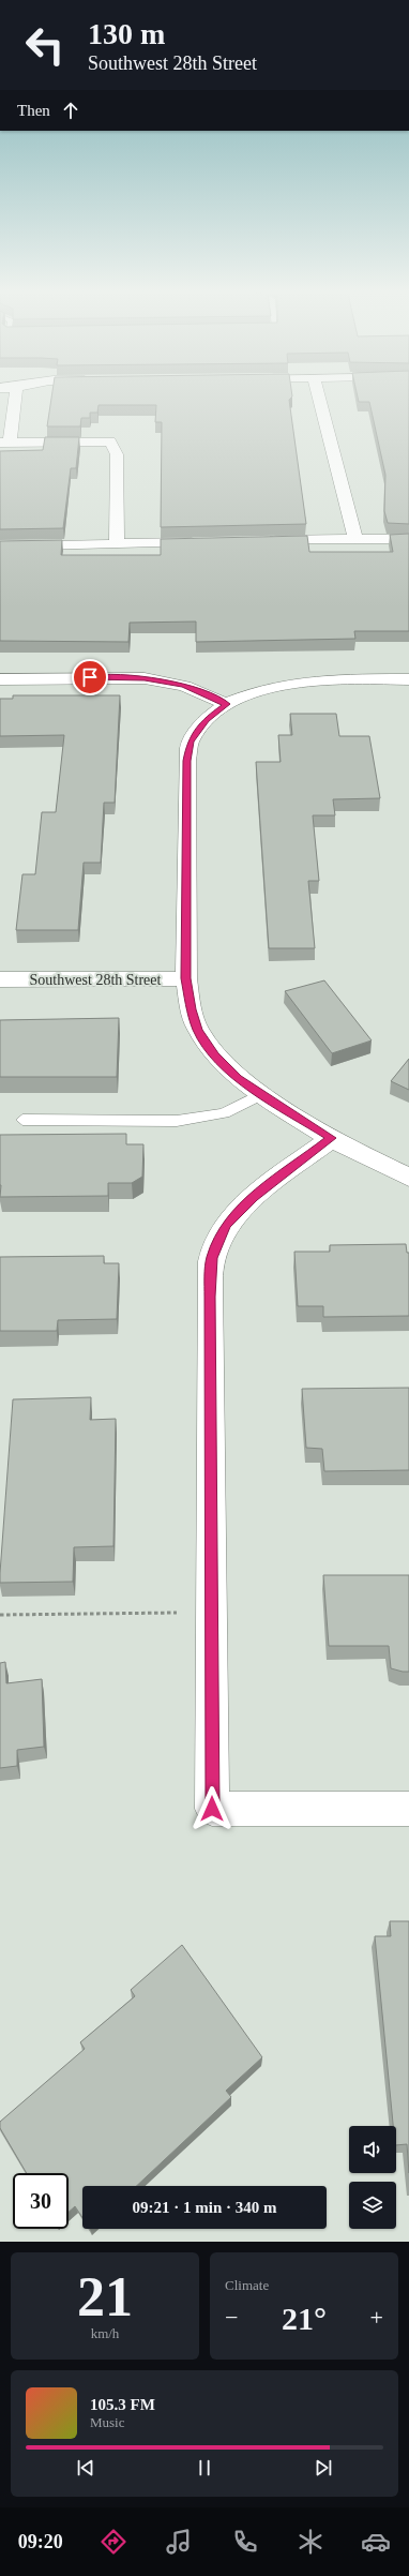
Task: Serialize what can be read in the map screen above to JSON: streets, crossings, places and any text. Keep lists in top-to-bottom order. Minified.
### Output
{"streets":{"street":["Southwest 28th Street"]},"page":{"turn":["130 m","Southwest 28th Street"],"then":"Then","limit":"30","trip":"09:21 · 1 min · 340 m","tile":[["21","km/h"],"Climate"],"heat":["−","21°","+"],"song":["105.3 FM","Music"],"tabs":"09:20"}}
